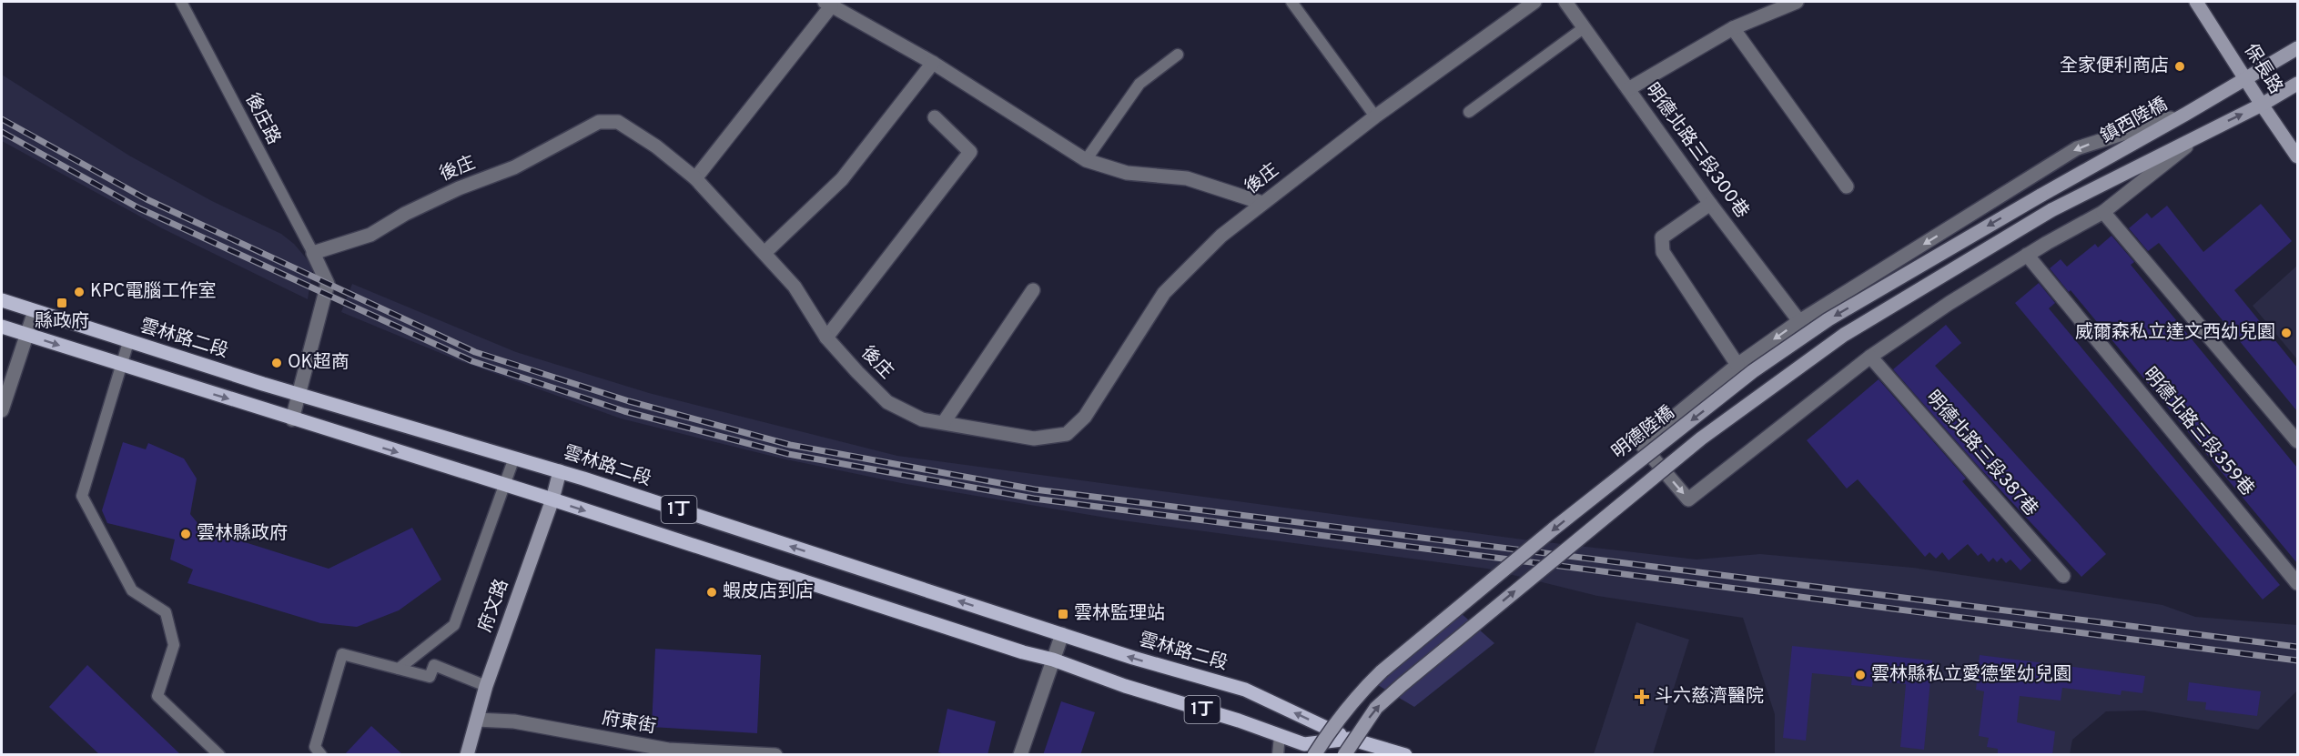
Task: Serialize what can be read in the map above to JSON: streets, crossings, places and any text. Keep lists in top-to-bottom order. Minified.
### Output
{"streets":{"main road":["保長路","鎮西陸橋","雲林路二段","明德陸橋","1丁","府文路"],"street":["明德北路三段300巷","後庄","明德北路三段359巷","明德北路三段387巷","府東街"],"lane":["後庄路"]},"crossings":[["保長路","鎮西陸橋"],["後庄路","後庄"],["鎮西陸橋","明德陸橋"],["雲林路二段","府文路"],["府文路","府東街"]],"places":{"other":["全家便利商店","KPC電腦工作室","威爾森私立達文西幼兒園","OK超商","雲林縣政府","蝦皮店到店","雲林縣私立愛德堡幼兒園"],"transit":["縣政府","雲林監理站"],"health":["斗六慈濟醫院"]}}
